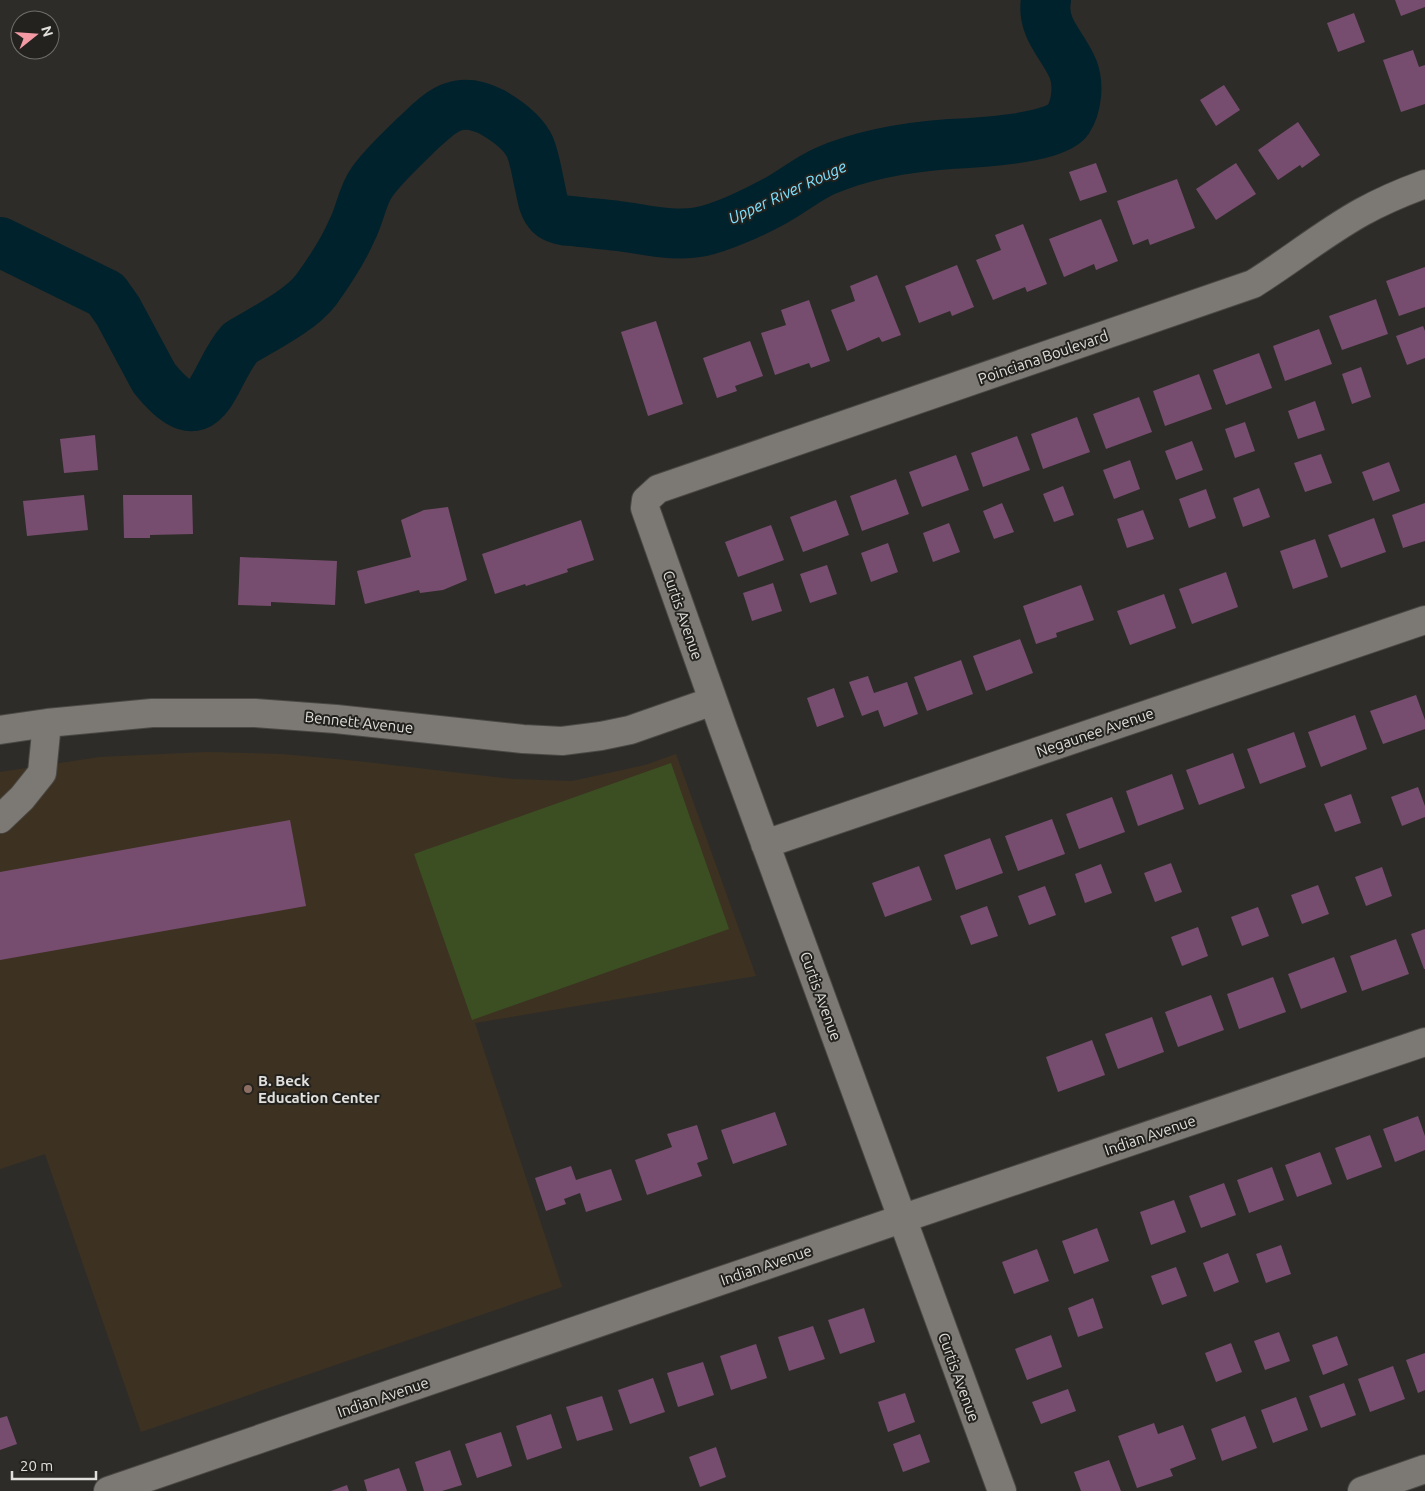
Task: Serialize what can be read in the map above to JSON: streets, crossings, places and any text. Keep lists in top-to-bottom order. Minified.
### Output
{"streets":{"street":["Poinciana Boulevard","Curtis Avenue","Bennett Avenue","Negaunee Avenue","Indian Avenue"]},"crossings":[["Poinciana Boulevard","Curtis Avenue"],["Curtis Avenue","Bennett Avenue"],["Curtis Avenue","Negaunee Avenue"],["Curtis Avenue","Indian Avenue"]],"water":["Upper River Rouge"],"places":["B. Beck Education Center"],"scale_bar":"20 m","north":"right"}
